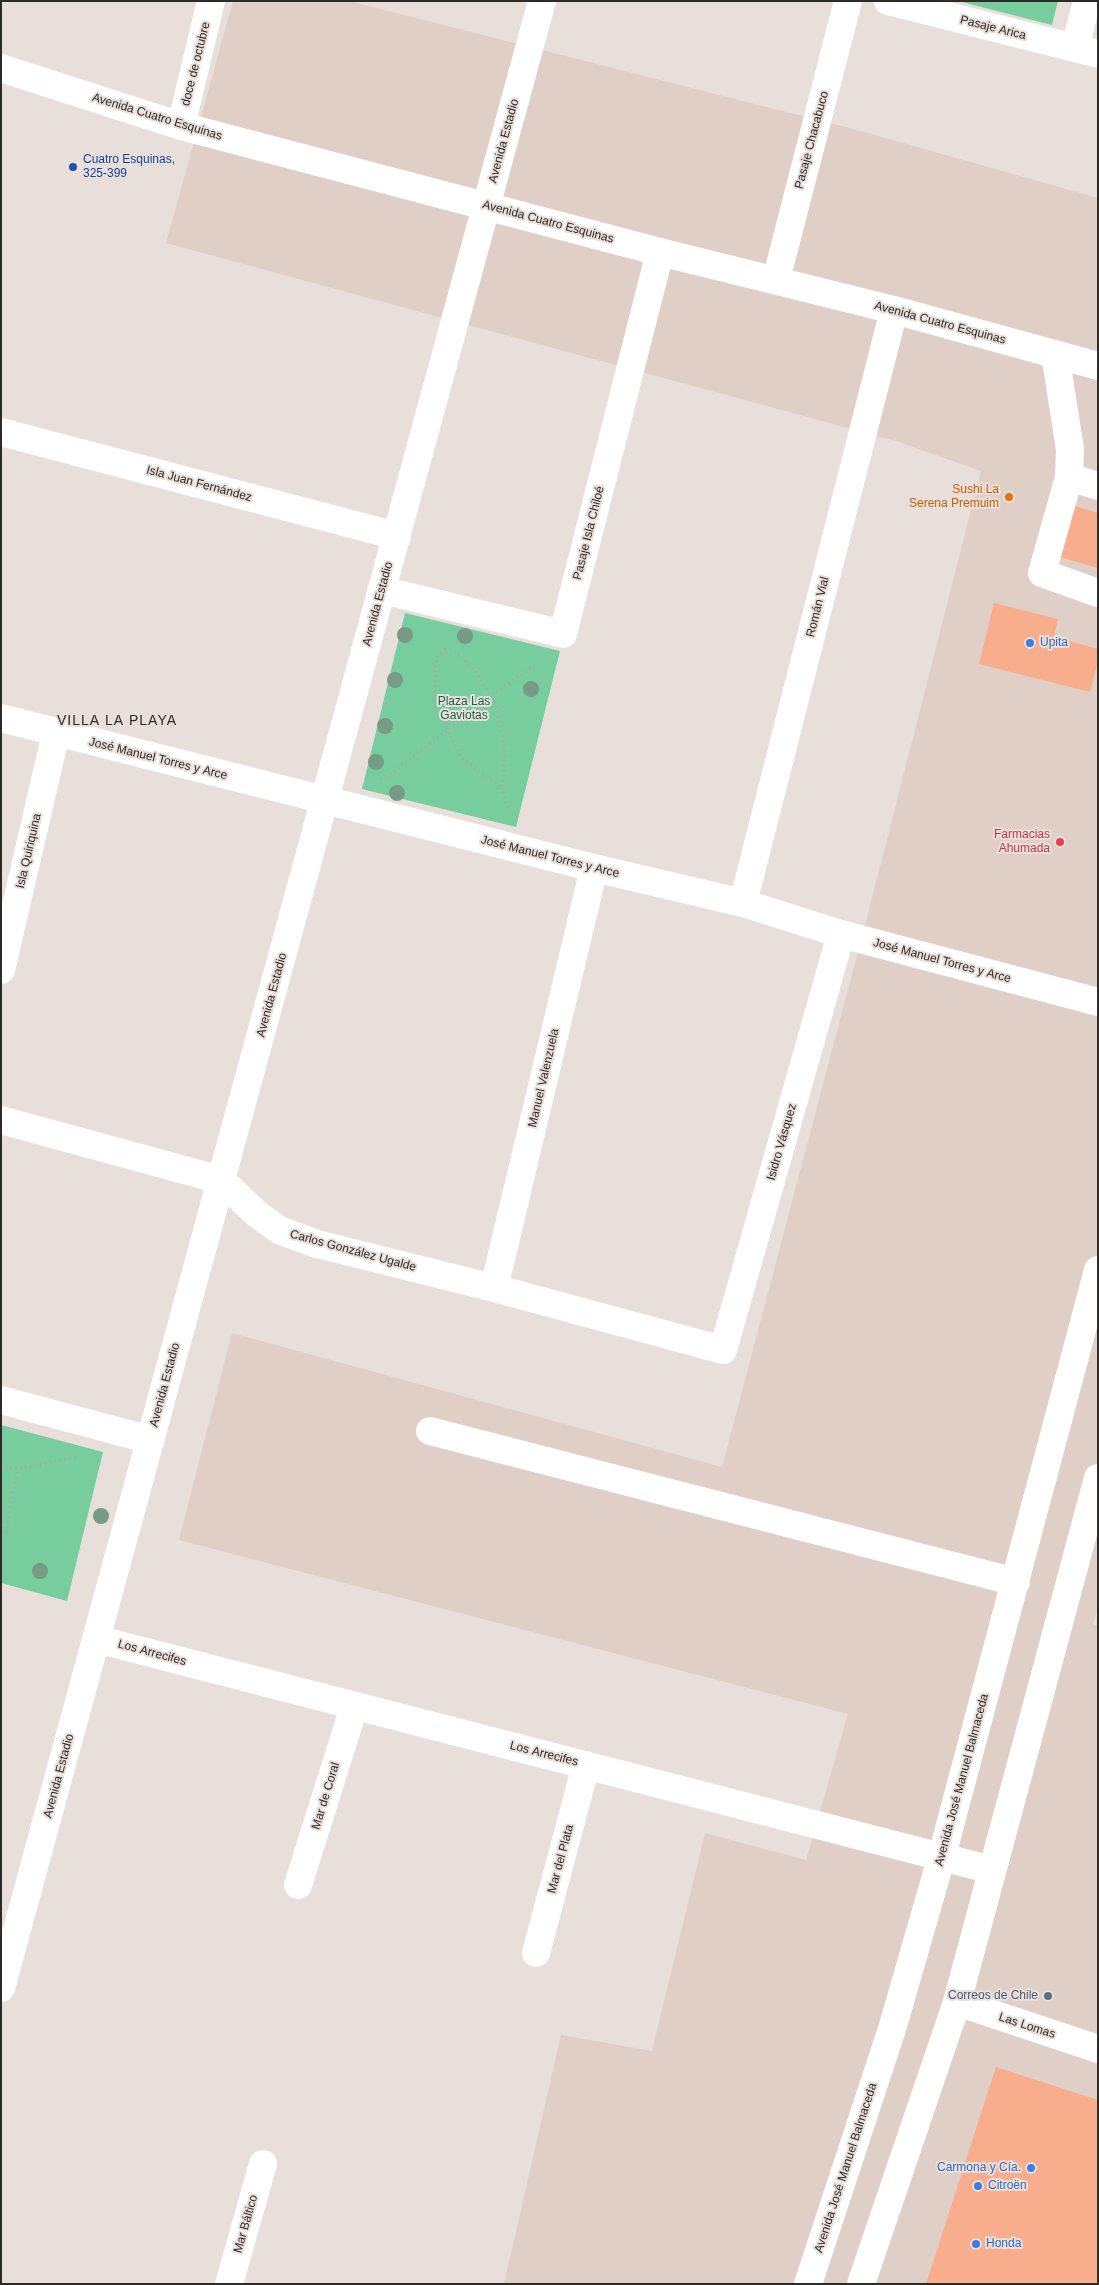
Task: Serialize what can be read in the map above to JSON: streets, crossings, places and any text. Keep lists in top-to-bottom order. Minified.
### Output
{"streets":{"street":["Pasaje Arica","doce de octubre","Avenida Cuatro Esquinas","Pasaje Chacabuco","Avenida Estadio","Isla Juan Fernández","Pasaje Isla Chiloé","Román Vial","José Manuel Torres y Arce","Isla Quiriquina","Manuel Valenzuela","Isidro Vásquez","Carlos González Ugalde","Los Arrecifes","Avenida José Manuel Balmaceda","Mar de Coral","Mar del Plata","Las Lomas","Mar Báltico"]},"crossings":[["doce de octubre","Avenida Cuatro Esquinas"],["Avenida Cuatro Esquinas","Pasaje Chacabuco"],["Avenida Cuatro Esquinas","Avenida Estadio"],["Avenida Cuatro Esquinas","Pasaje Isla Chiloé"],["Avenida Cuatro Esquinas","Román Vial"],["Avenida Estadio","Isla Juan Fernández"],["Avenida Estadio","José Manuel Torres y Arce"],["Avenida Estadio","Carlos González Ugalde"],["Avenida Estadio","Los Arrecifes"],["Román Vial","José Manuel Torres y Arce"],["José Manuel Torres y Arce","Isla Quiriquina"],["José Manuel Torres y Arce","Manuel Valenzuela"],["José Manuel Torres y Arce","Isidro Vásquez"],["Manuel Valenzuela","Carlos González Ugalde"],["Isidro Vásquez","Carlos González Ugalde"],["Los Arrecifes","Avenida José Manuel Balmaceda"],["Los Arrecifes","Mar de Coral"],["Los Arrecifes","Mar del Plata"]],"districts":["VILLA LA PLAYA"],"parks":["Plaza Las Gaviotas"],"places":["Cuatro Esquinas, 325-399","Sushi La Serena Premuim","Upita","Farmacias Ahumada","Correos de Chile","Carmona y Cía.","Citroën","Honda"]}
